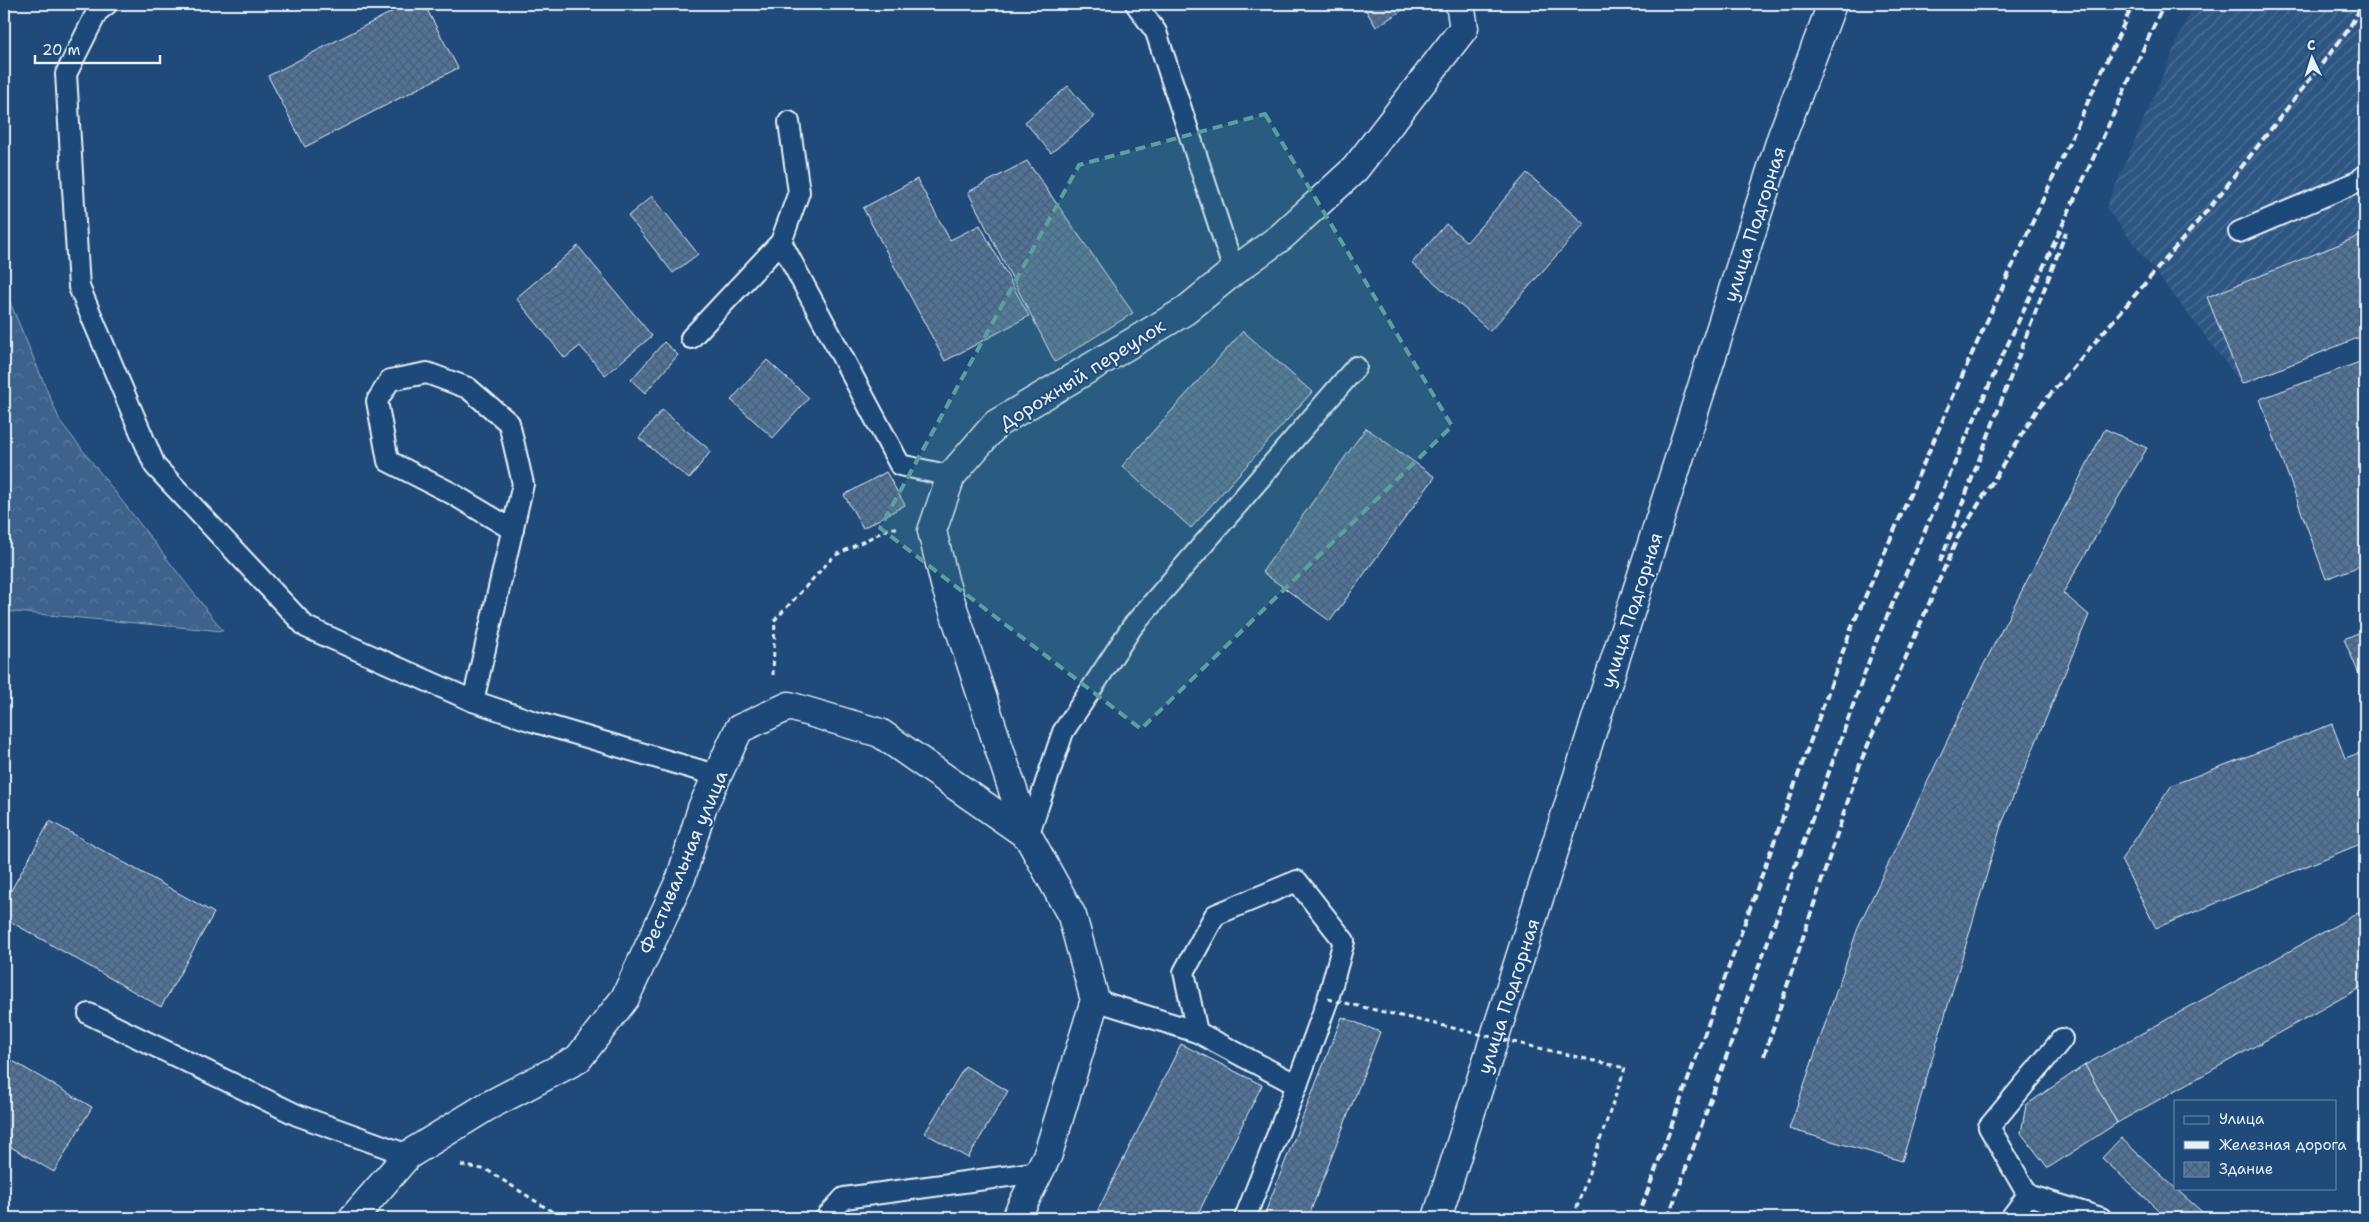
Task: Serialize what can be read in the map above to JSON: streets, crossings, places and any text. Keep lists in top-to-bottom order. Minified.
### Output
{"streets":{"street":["улица Подгорная","Дорожный переулок","Фестивальная улица"]},"legend":["Улица","Железная дорога","Здание"],"scale_bar":"20 m","north":"top"}
